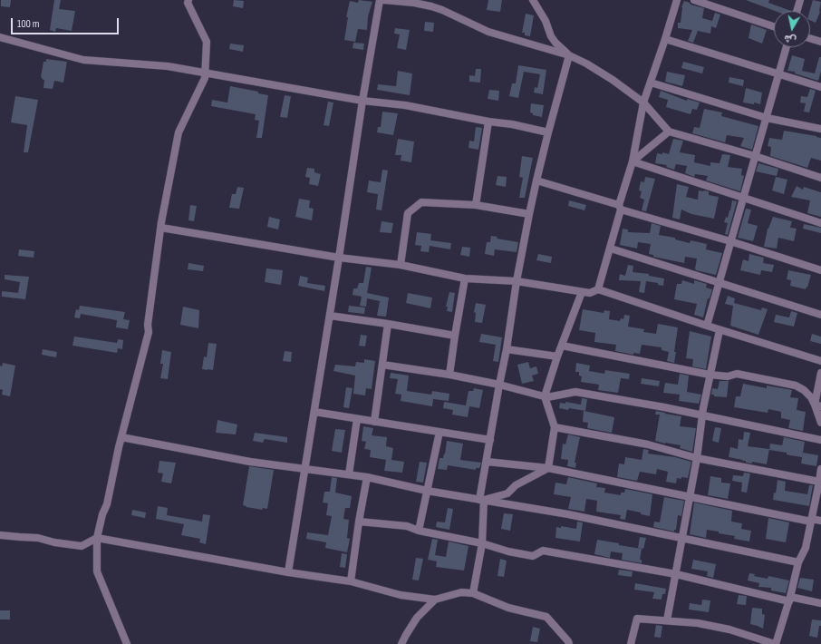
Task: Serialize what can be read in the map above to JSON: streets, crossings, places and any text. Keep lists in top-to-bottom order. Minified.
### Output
{"scale_bar":"100 m","north":"bottom"}
